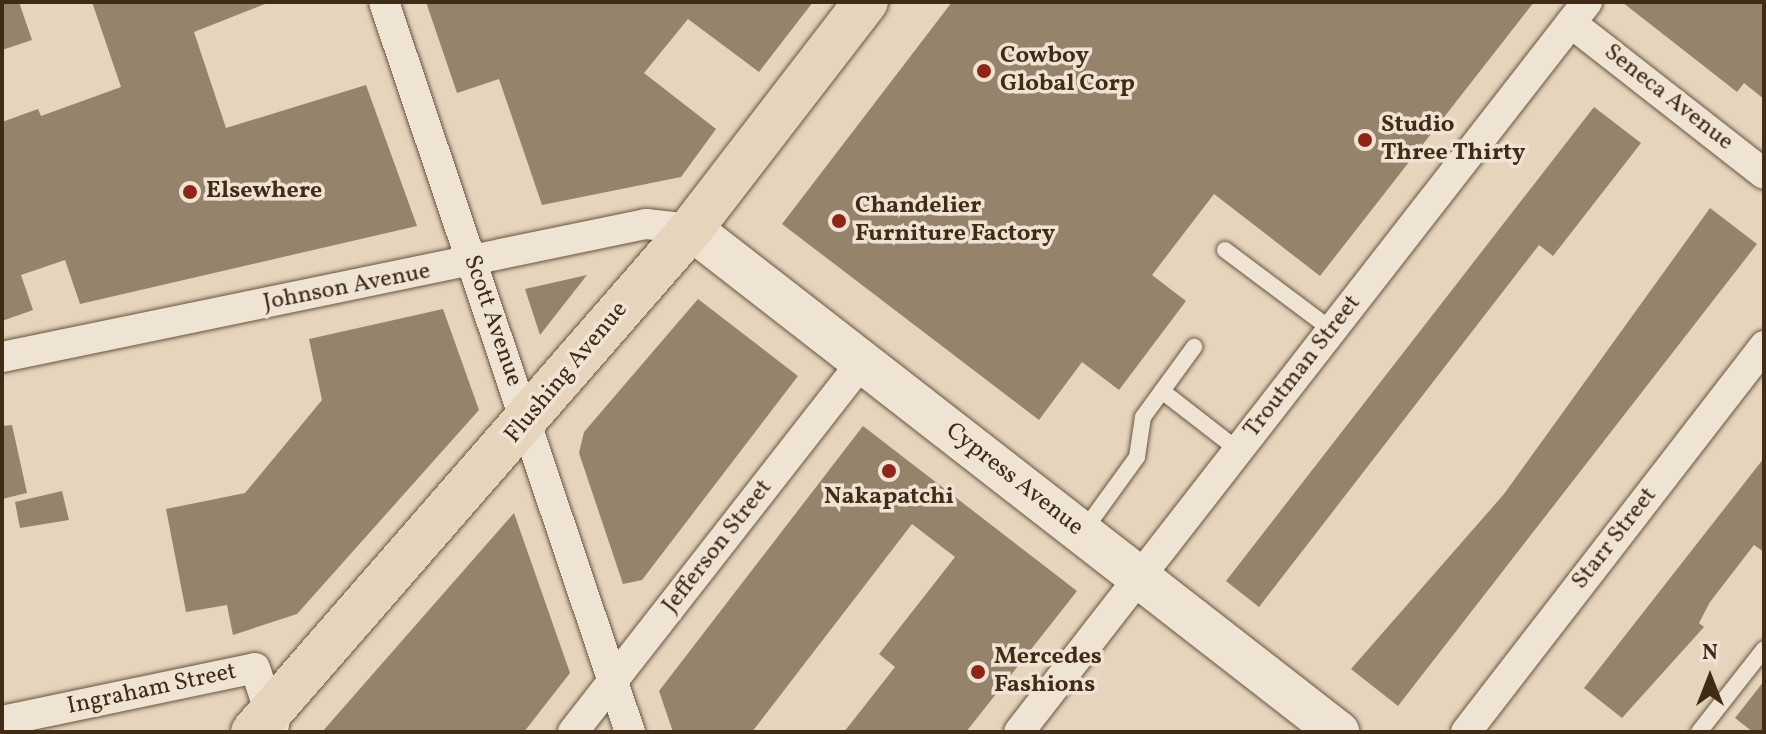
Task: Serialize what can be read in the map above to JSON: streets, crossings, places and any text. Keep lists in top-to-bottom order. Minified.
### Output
{"streets":{"main road":["Flushing Avenue","Cypress Avenue"],"street":["Seneca Avenue","Johnson Avenue","Scott Avenue","Troutman Street","Starr Street","Jefferson Street","Ingraham Street"]},"crossings":[["Seneca Avenue","Troutman Street"],["Johnson Avenue","Scott Avenue"],["Johnson Avenue","Flushing Avenue"],["Johnson Avenue","Cypress Avenue"],["Scott Avenue","Flushing Avenue"],["Scott Avenue","Jefferson Street"],["Troutman Street","Cypress Avenue"],["Flushing Avenue","Cypress Avenue"],["Flushing Avenue","Ingraham Street"],["Cypress Avenue","Jefferson Street"]],"places":["Cowboy Global Corp","Studio Three Thirty","Elsewhere","Chandelier Furniture Factory","Nakapatchi","Mercedes Fashions"],"north":"top"}
